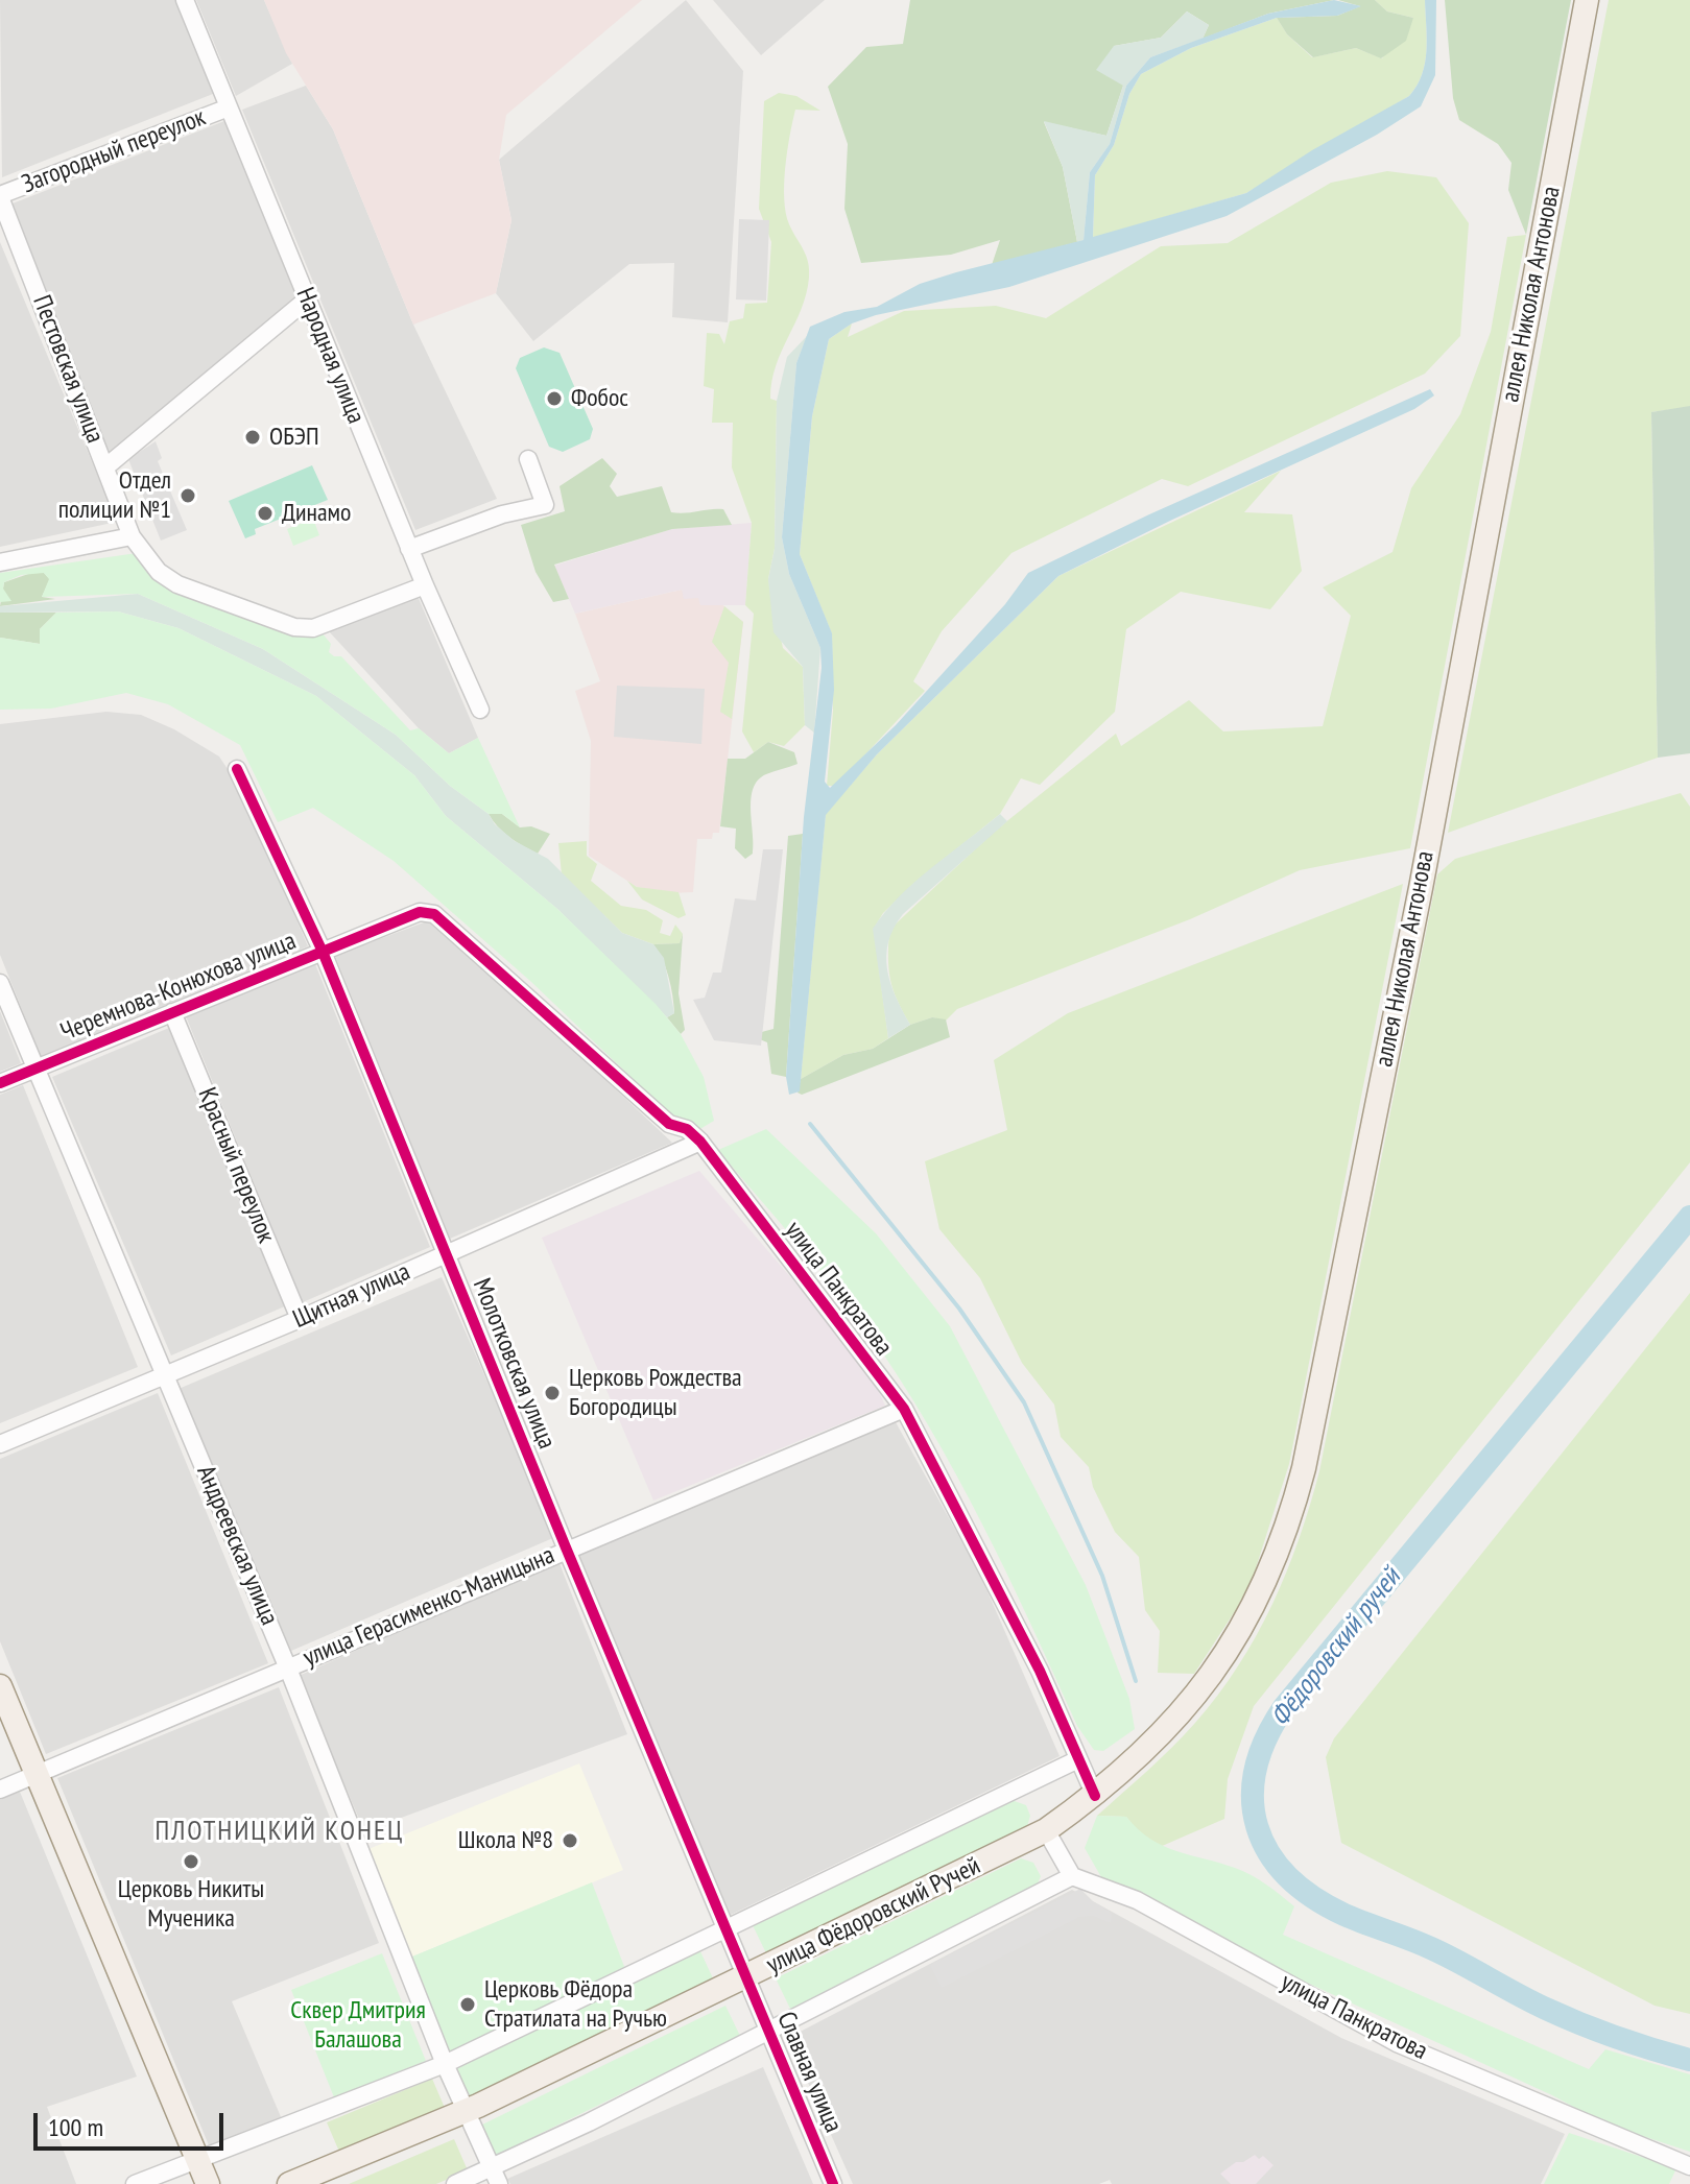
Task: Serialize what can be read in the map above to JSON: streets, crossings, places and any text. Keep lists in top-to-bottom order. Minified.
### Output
{"streets":{"main road":["аллея Николая Антонова","улица Фёдоровский Ручей"],"street":["Загородный переулок","Народная улица","Пестовская улица","Черемнова-Конюхова улица","Красный переулок","улица Панкратова","Щитная улица","Молотковская улица","Андреевская улица","улица Герасименко-Маницына","Славная улица"]},"crossings":[["Загородный переулок","Народная улица"],["Загородный переулок","Пестовская улица"],["аллея Николая Антонова","улица Панкратова"],["аллея Николая Антонова","улица Фёдоровский Ручей"],["Народная улица","Пестовская улица"],["Черемнова-Конюхова улица","Красный переулок"],["Черемнова-Конюхова улица","улица Панкратова"],["Черемнова-Конюхова улица","Молотковская улица"],["Черемнова-Конюхова улица","Андреевская улица"],["Красный переулок","Щитная улица"],["улица Панкратова","Щитная улица"],["улица Панкратова","улица Герасименко-Маницына"],["Щитная улица","Молотковская улица"],["Щитная улица","Андреевская улица"],["Молотковская улица","улица Герасименко-Маницына"],["Молотковская улица","улица Фёдоровский Ручей"],["Молотковская улица","Славная улица"],["Андреевская улица","улица Герасименко-Маницына"],["Андреевская улица","улица Фёдоровский Ручей"],["улица Фёдоровский Ручей","Славная улица"]],"districts":["ПЛОТНИЦКИЙ КОНЕЦ"],"water":["Фёдоровский ручей"],"parks":["Сквер Дмитрия Балашова"],"places":["Фобос","ОБЭП","Отдел полиции №1","Динамо","Церковь Рождества Богородицы","Школа №8","Церковь Никиты Мученика","Церковь Фёдора Стратилата на Ручью"],"scale_bar":"100 m"}
